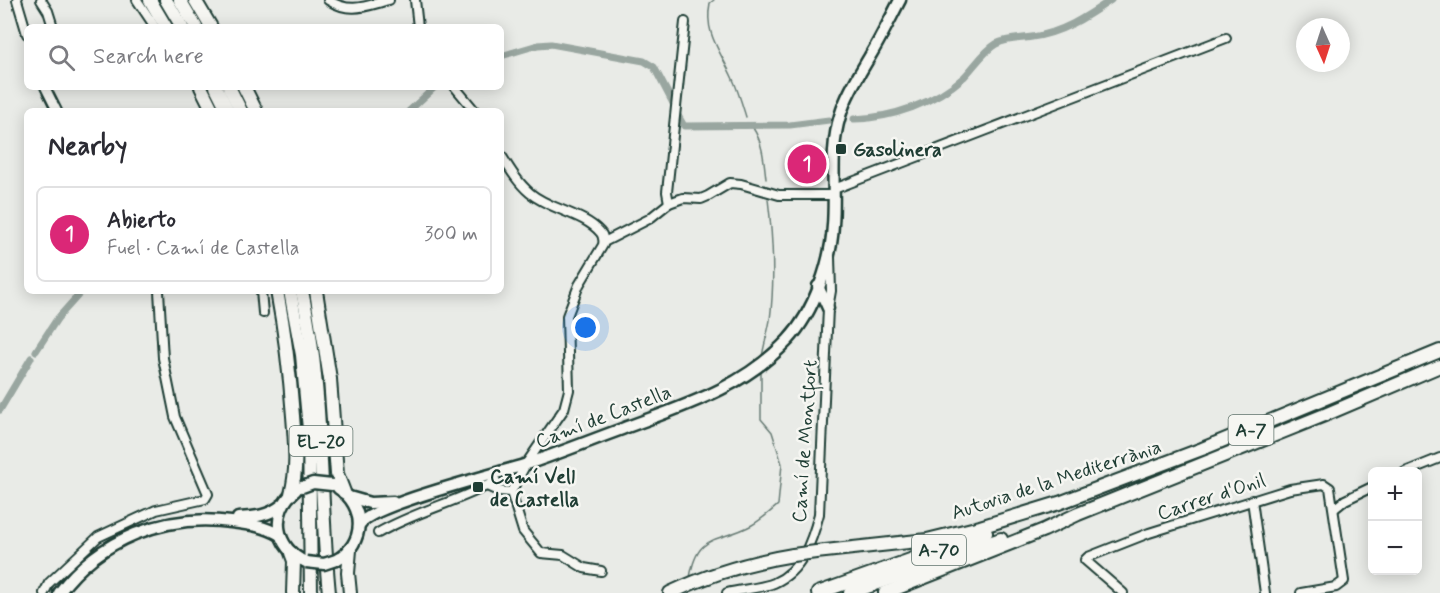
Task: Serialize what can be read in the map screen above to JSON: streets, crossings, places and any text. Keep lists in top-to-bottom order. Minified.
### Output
{"streets":{"highway":["A-7","EL-20","Autovia de la Mediterrània","A-70"],"main road":["Camí de Castella"],"street":["Camí de Montfort","Carrer d'Onil"]},"crossings":[["Camí de Castella","Camí de Montfort"],["Autovia de la Mediterrània","A-70"]],"places":{"transit":["Gasolinera","Camí Vell de Castella"]},"north":"bottom","page":{"search":"Search here","heading":"Nearby","pins":"1","list":[{"mark":"1","name":"Abierto","note":"Fuel · Camí de Castella","value":"300 m"}],"map_buttons":["+","−"]}}
